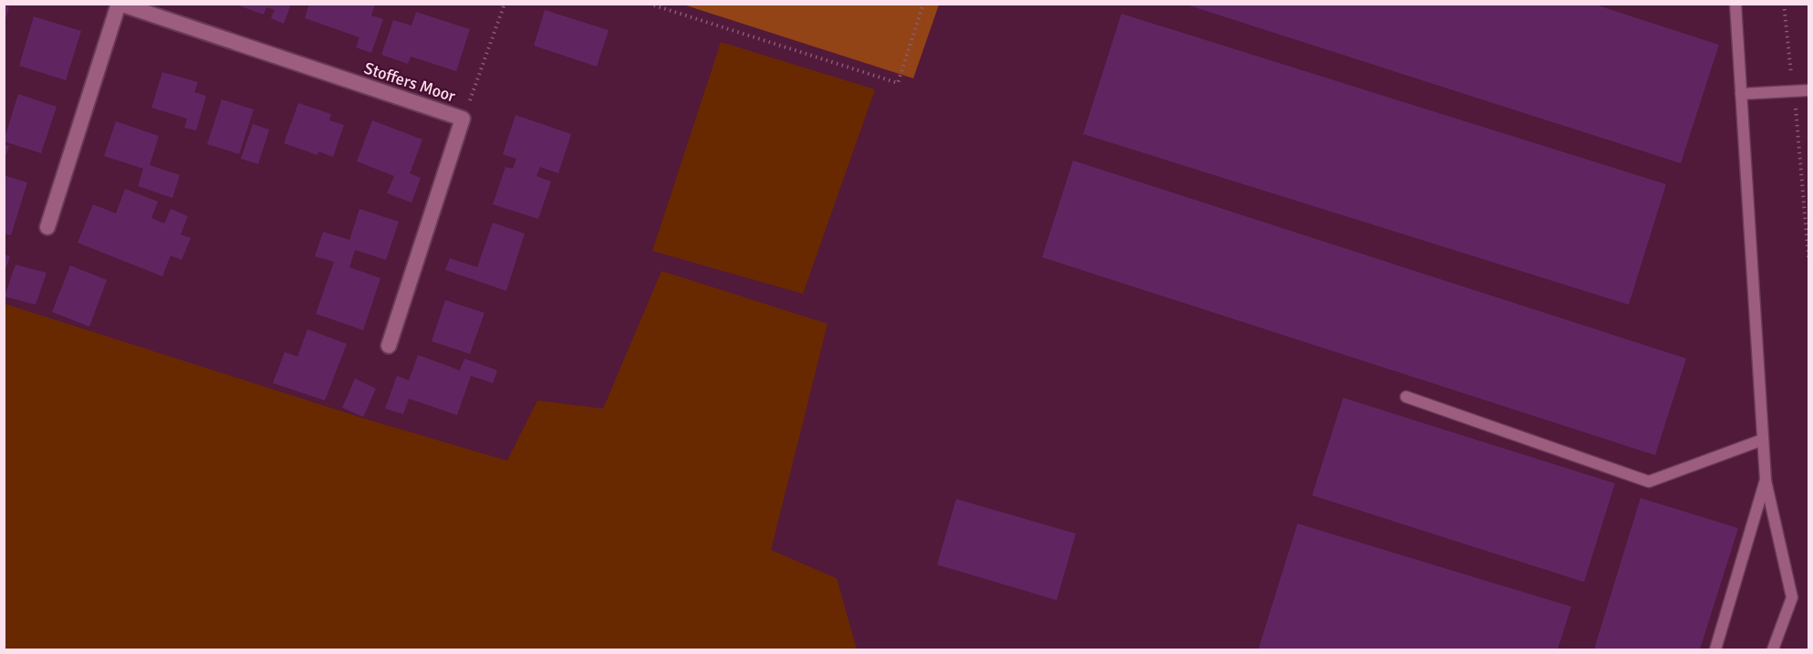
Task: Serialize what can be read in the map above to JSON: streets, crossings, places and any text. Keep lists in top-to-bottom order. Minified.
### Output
{"streets":{"street":["Stoffers Moor"]}}
